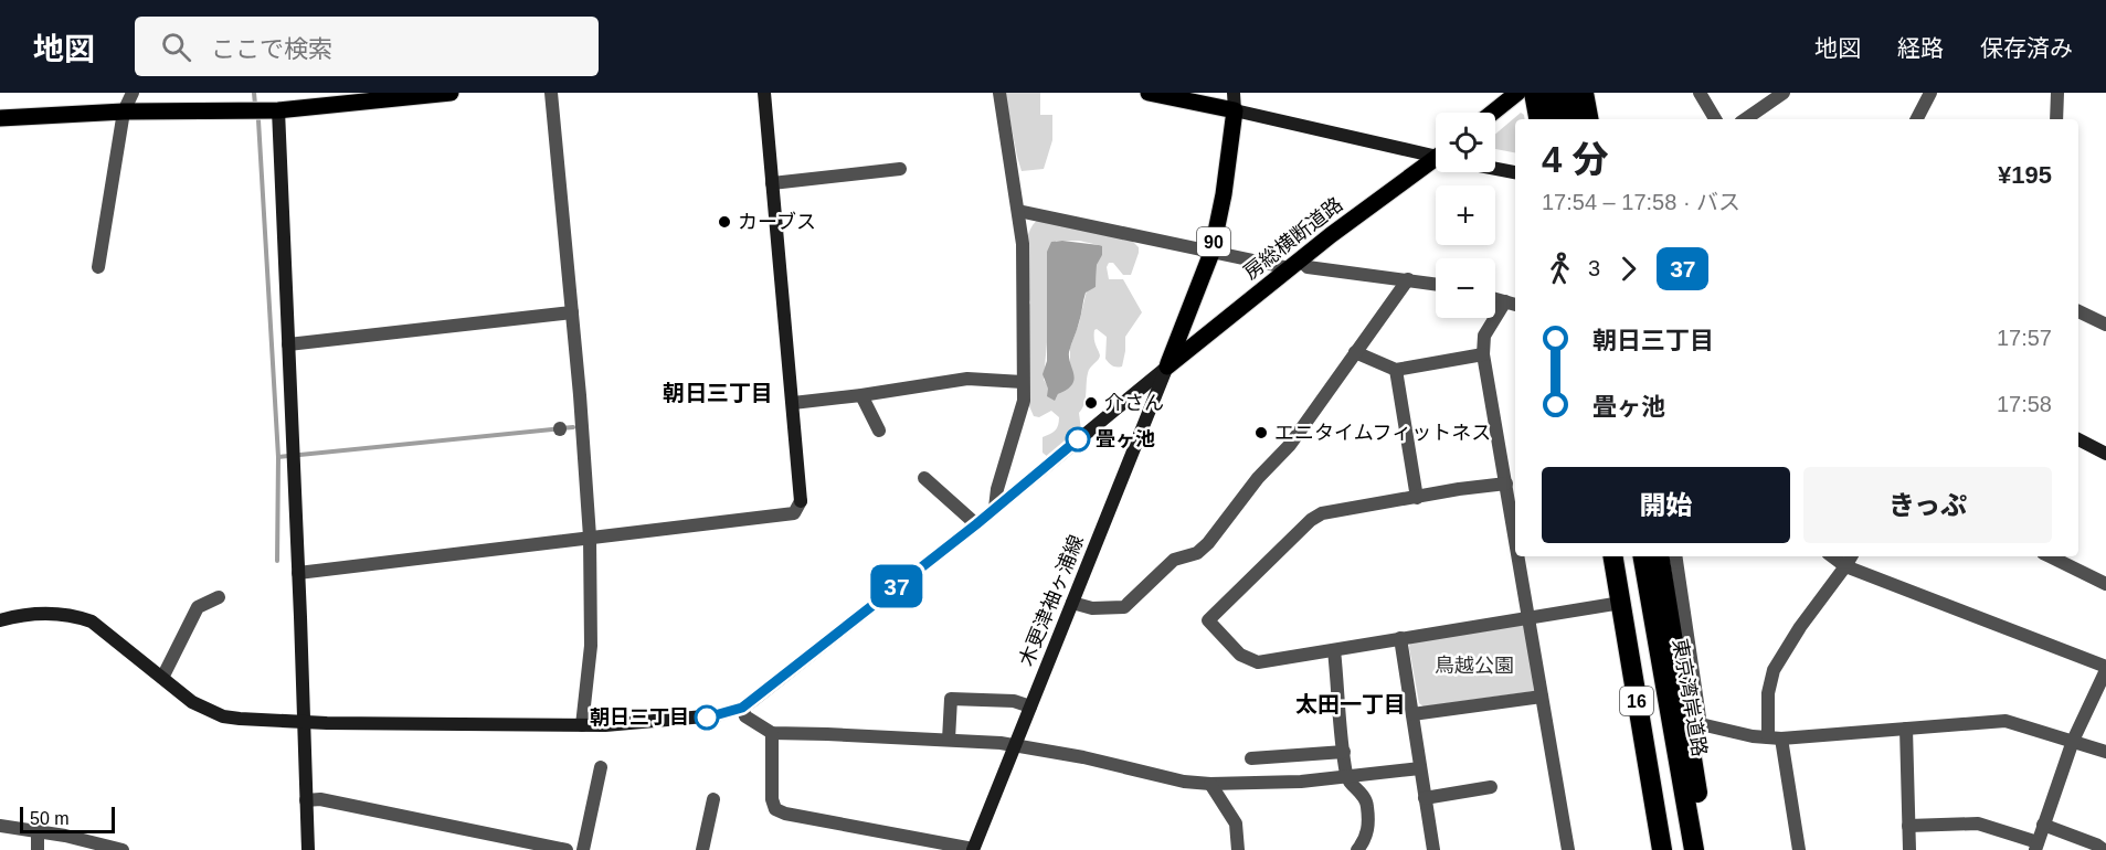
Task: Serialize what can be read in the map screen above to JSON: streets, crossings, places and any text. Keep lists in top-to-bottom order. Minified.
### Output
{"streets":{"highway":["東京湾岸道路","16"],"main road":["房総横断道路","90"],"street":["木更津袖ヶ浦線"]},"crossings":[["房総横断道路","90"],["房総横断道路","木更津袖ヶ浦線"],["90","木更津袖ヶ浦線"]],"districts":["朝日三丁目","太田一丁目"],"parks":["鳥越公園"],"places":["カーブス","介さん","エニタイムフィットネス","畳ヶ池","朝日三丁目"],"lines":["bus line 37"],"scale_bar":"50 m","page":{"header":"地図","search":"ここで検索","nav":["地図","経路","保存済み"],"on_map":"37","map_buttons":["+","−"],"heading":["4 分","17:54 – 17:58 · バス","¥195"],"legs":["3","37"],"list":[{"name":"朝日三丁目","value":"17:57"},{"name":"畳ヶ池","value":"17:58"}],"buttons":["開始","きっぷ"],"scale":"50 m"}}
